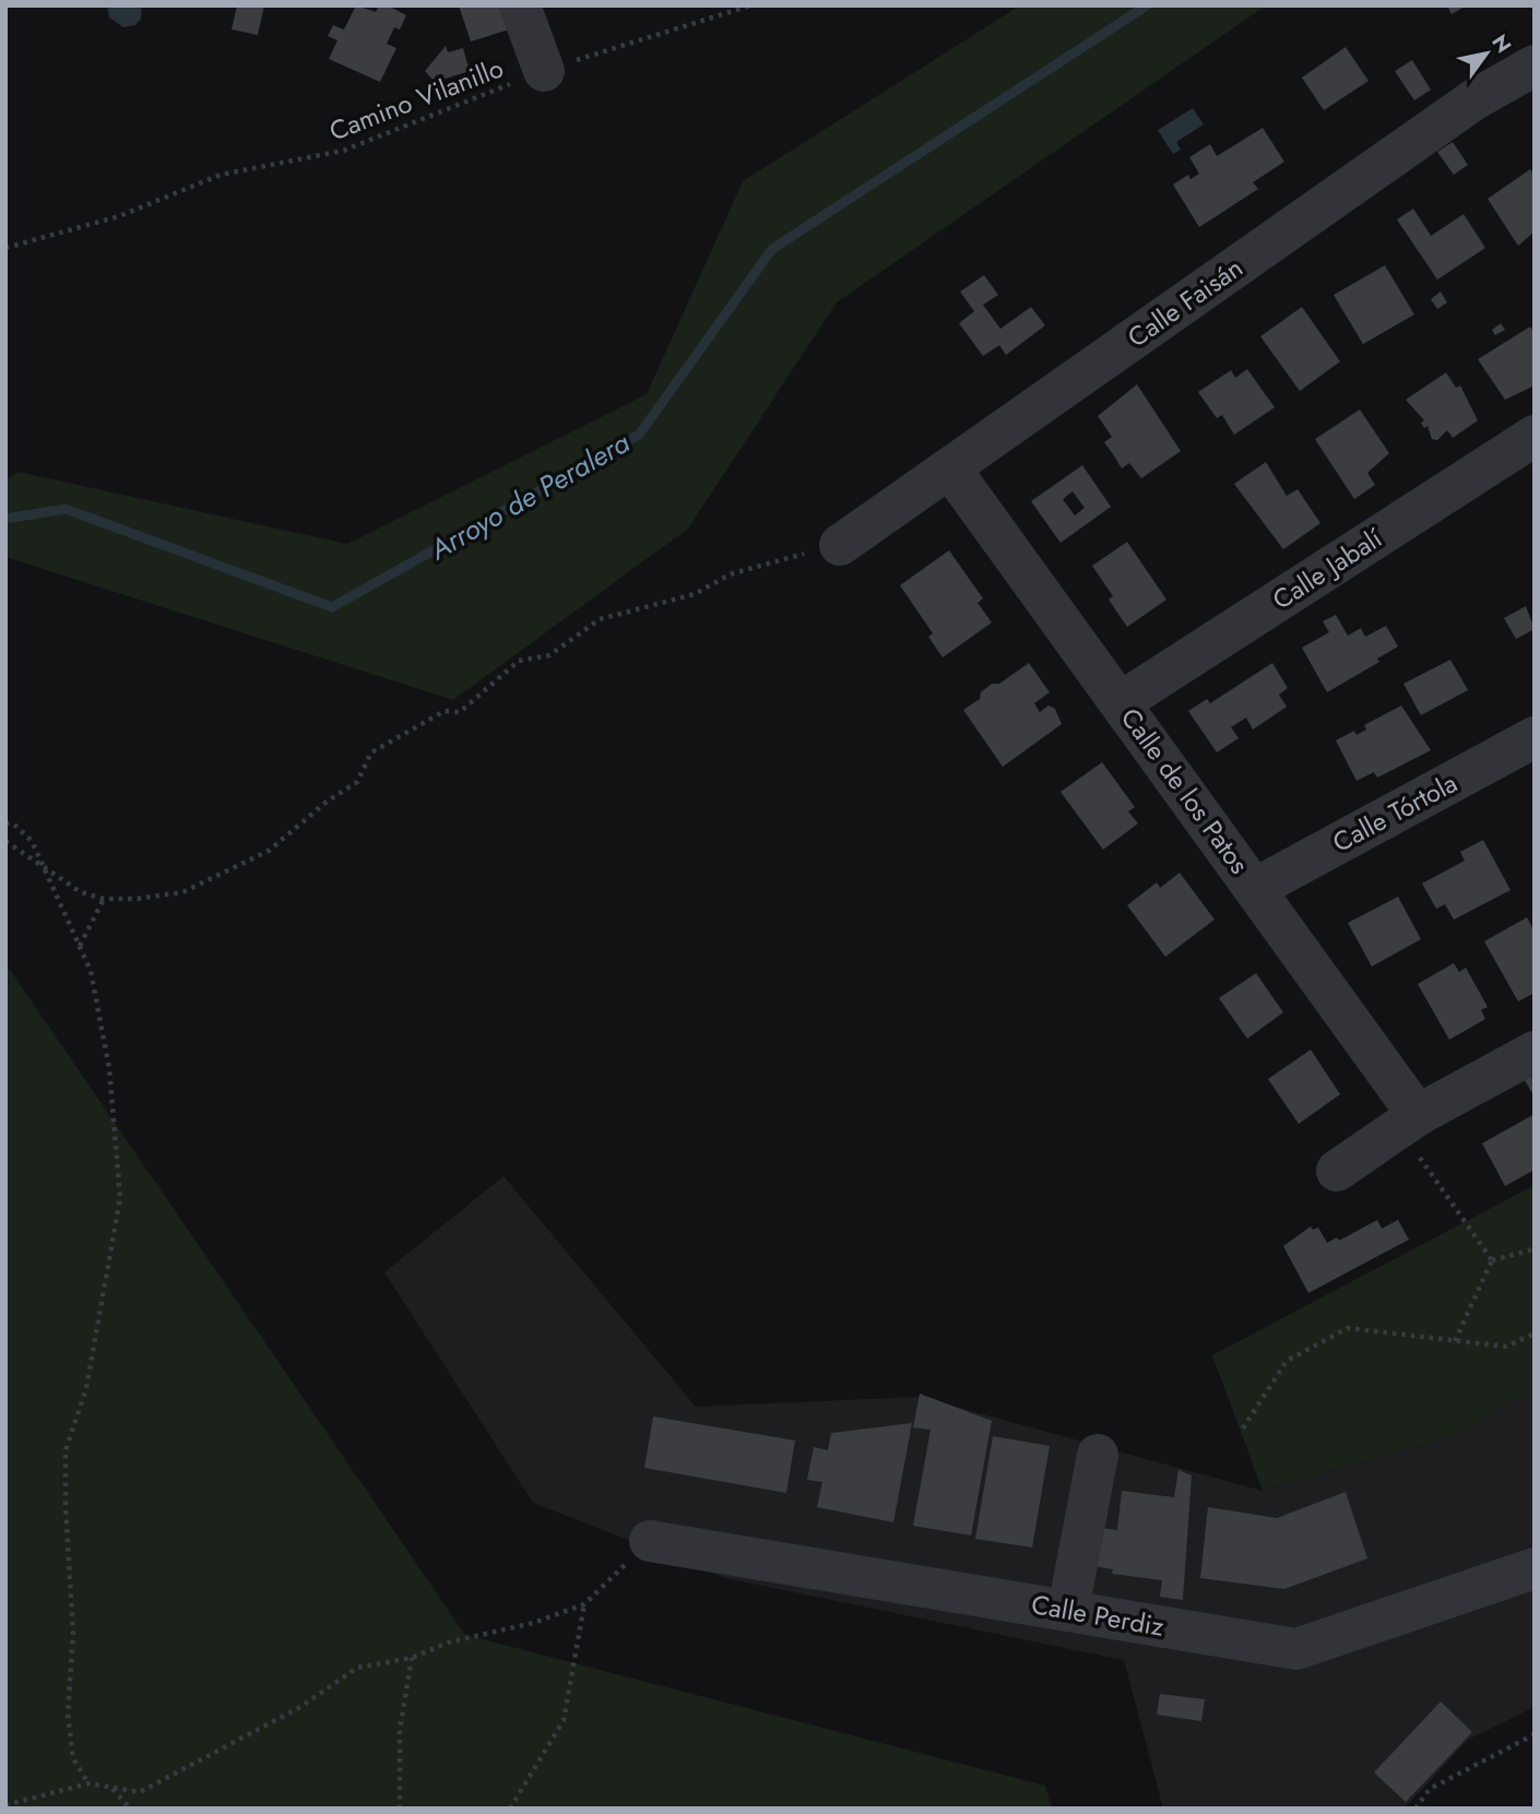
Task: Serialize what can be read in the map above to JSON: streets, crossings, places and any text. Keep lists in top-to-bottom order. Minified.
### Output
{"streets":{"street":["Calle Faisán","Calle Jabalí","Calle de los Patos","Calle Tórtola","Calle Perdiz"],"path":["Camino Vilanillo"]},"crossings":[["Calle Faisán","Calle de los Patos"],["Calle Jabalí","Calle de los Patos"],["Calle de los Patos","Calle Tórtola"]],"water":["Arroyo de Peralera"],"north":"top right"}
